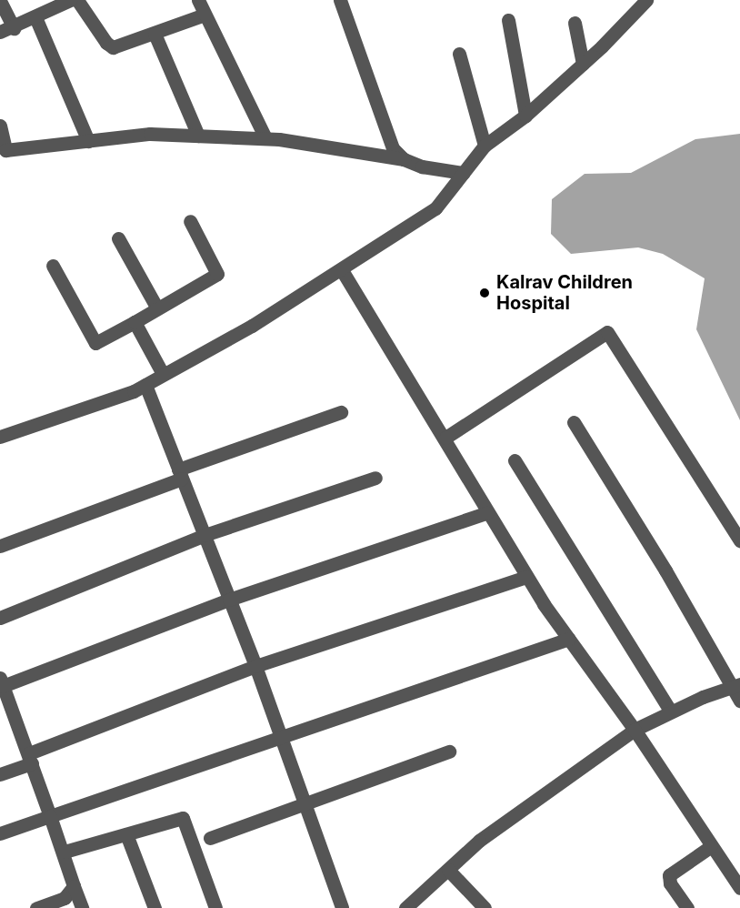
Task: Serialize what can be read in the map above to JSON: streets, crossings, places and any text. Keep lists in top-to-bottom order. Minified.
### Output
{"places":["Kalrav Children Hospital"]}
